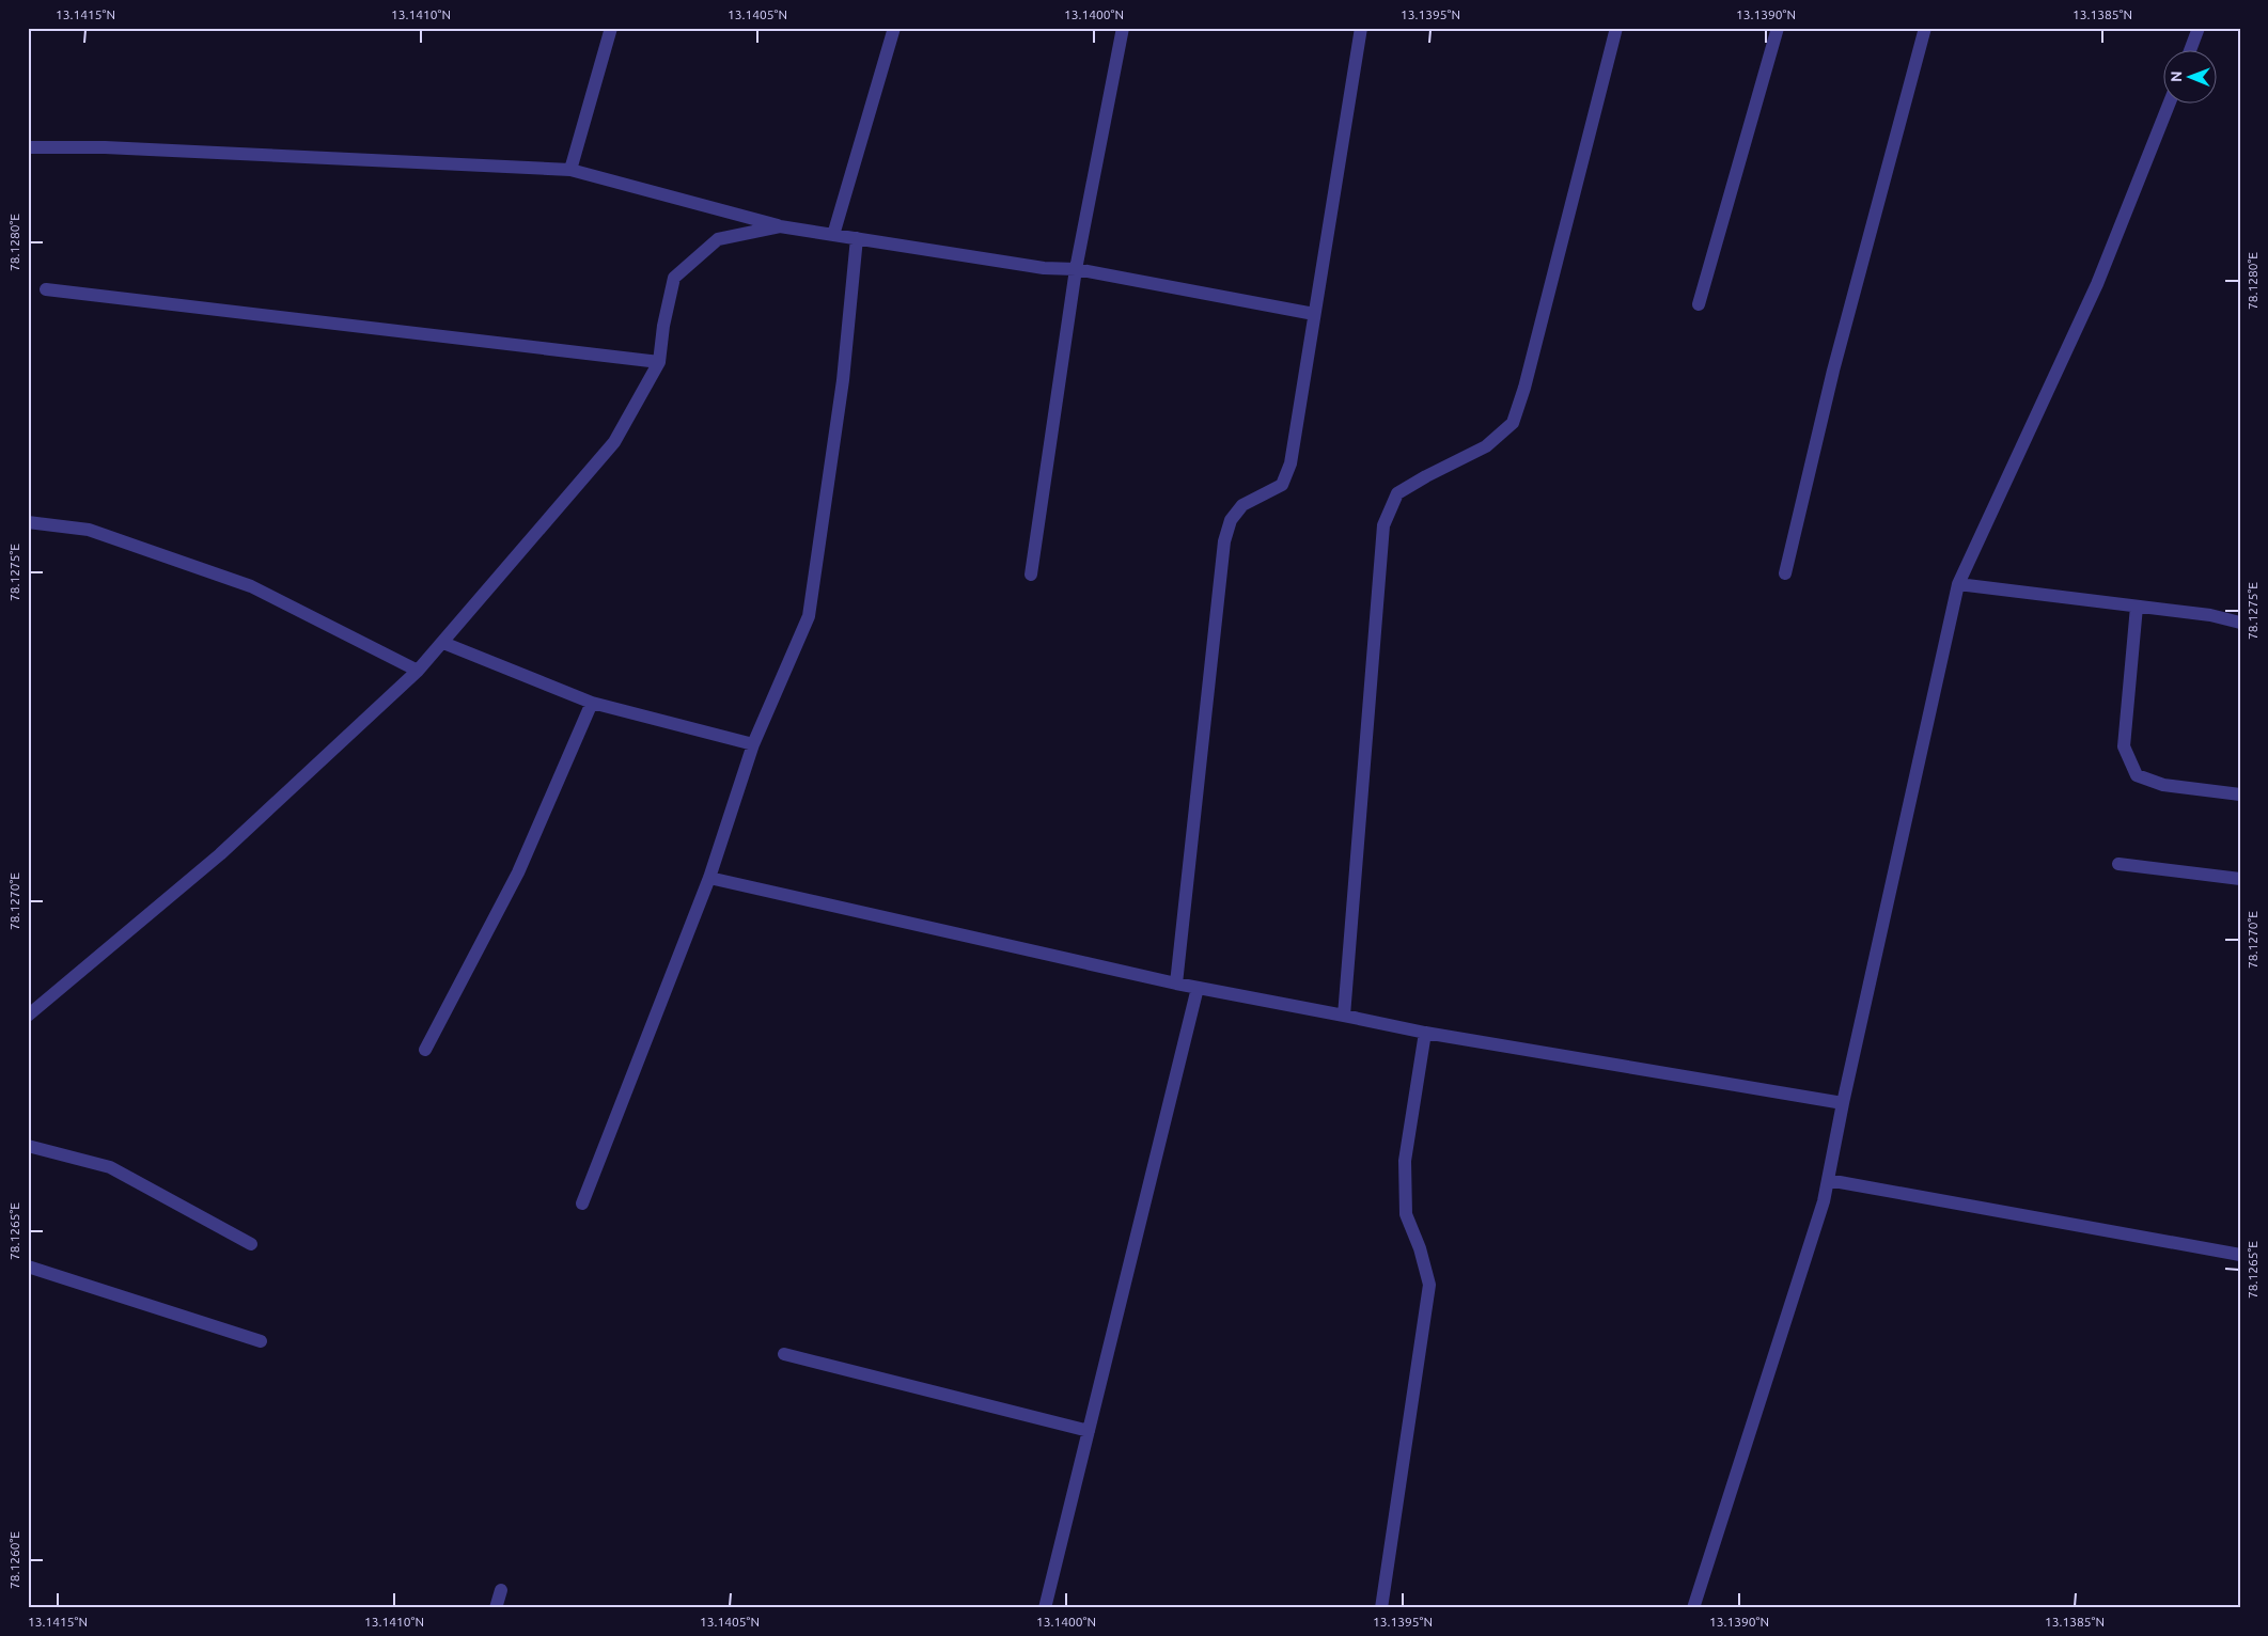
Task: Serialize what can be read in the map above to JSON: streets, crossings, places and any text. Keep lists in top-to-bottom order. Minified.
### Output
{"north":"left","coordinates":["13.1415°N","13.1410°N","13.1405°N","13.1400°N","13.1395°N","13.1390°N","13.1385°N","78.1280°E","78.1275°E","78.1270°E","78.1265°E","78.1260°E"]}
